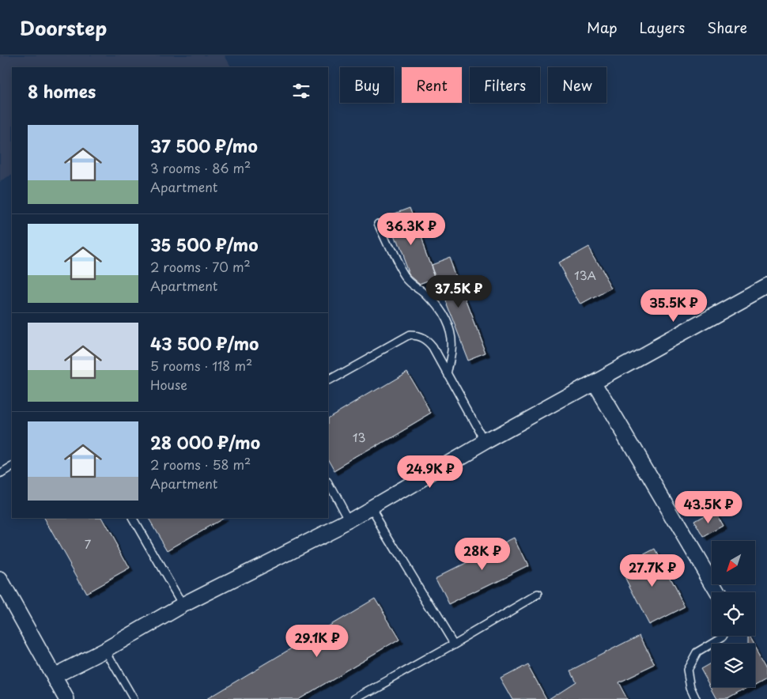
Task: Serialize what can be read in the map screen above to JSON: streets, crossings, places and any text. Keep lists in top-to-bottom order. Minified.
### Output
{"house_numbers":["13А","13","7"],"north":"bottom left","page":{"header":"Doorstep","nav":["Map","Layers","Share"],"chip":["Buy","Rent","Filters","New"],"heading":"8 homes","list":[{"name":"37 500 ₽/mo","note":"3 rooms · 86 m² · Apartment"},{"name":"35 500 ₽/mo","note":"2 rooms · 70 m² · Apartment"},{"name":"43 500 ₽/mo","note":"5 rooms · 118 m² · House"},{"name":"28 000 ₽/mo","note":"2 rooms · 58 m² · Apartment"}],"price":["36.3K ₽","37.5K ₽","35.5K ₽","24.9K ₽","43.5K ₽","28K ₽","27.7K ₽","29.1K ₽"]}}
